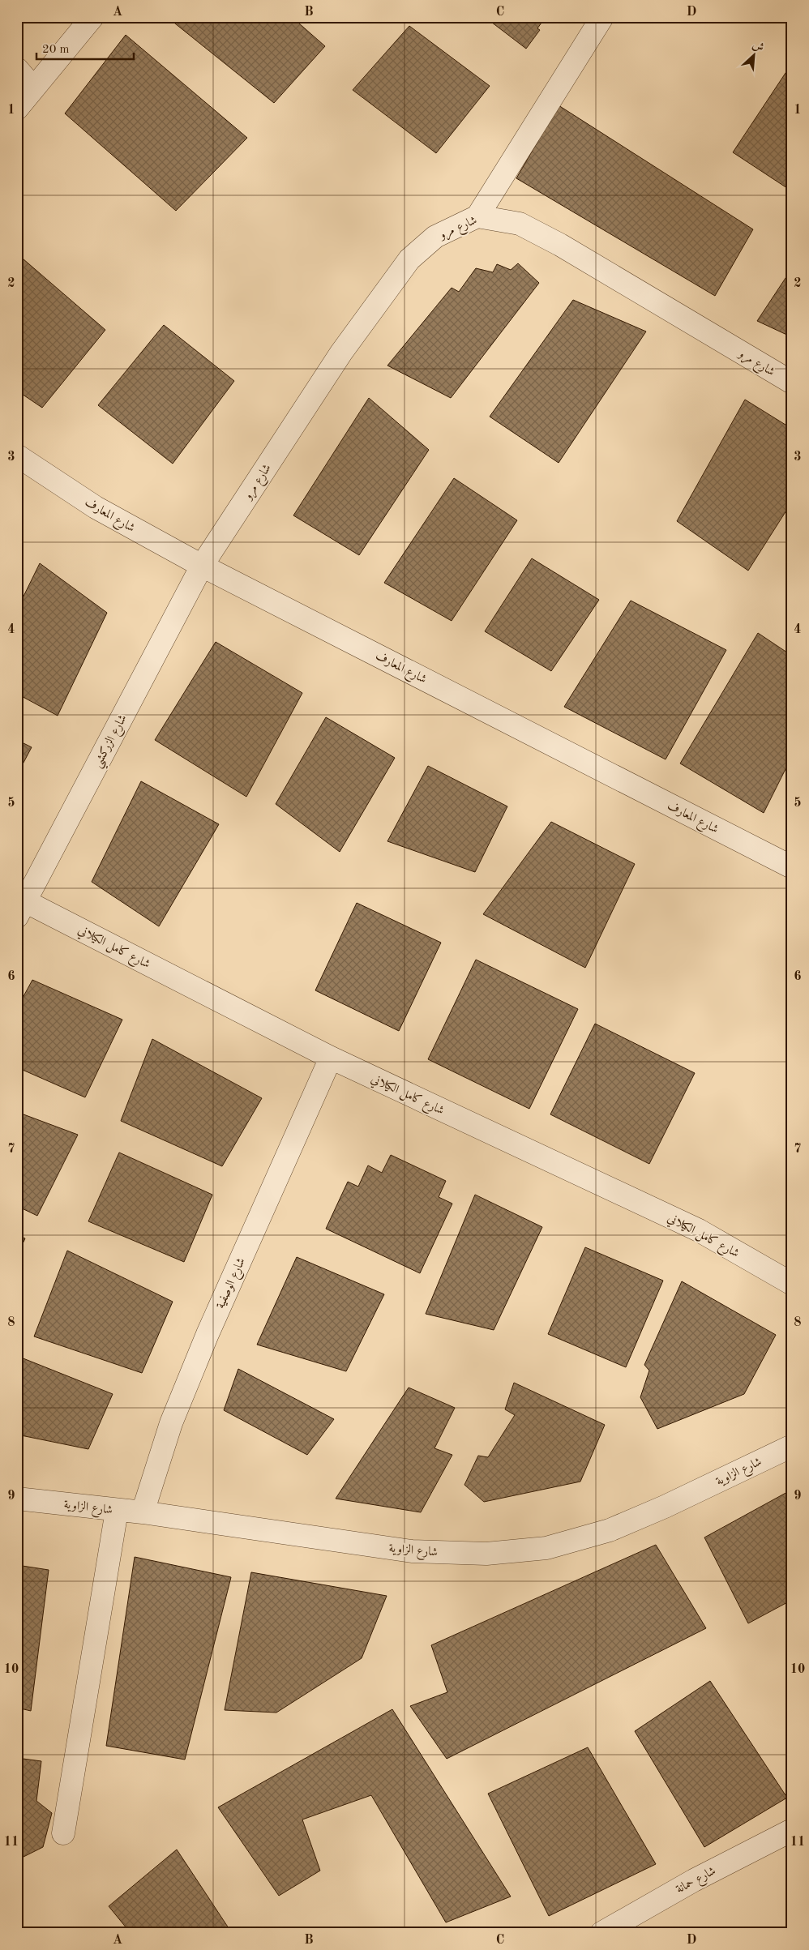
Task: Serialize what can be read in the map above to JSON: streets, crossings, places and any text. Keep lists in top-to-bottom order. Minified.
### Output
{"streets":{"street":["شارع مرو","شارع المعارف","شارع الزركشي","شارع كامل الكيلاني","شارع الوصفية","شارع الزاوية","شارع حمانة"]},"crossings":[["شارع مرو","شارع المعارف"],["شارع مرو","شارع الزركشي"],["شارع المعارف","شارع الزركشي"],["شارع الزركشي","شارع كامل الكيلاني"],["شارع كامل الكيلاني","شارع الوصفية"],["شارع الوصفية","شارع الزاوية"]],"scale_bar":"20 m","north":"top right","grid":{"columns":["A","B","C","D"],"rows":["1","2","3","4","5","6","7","8","9","10","11"]}}
